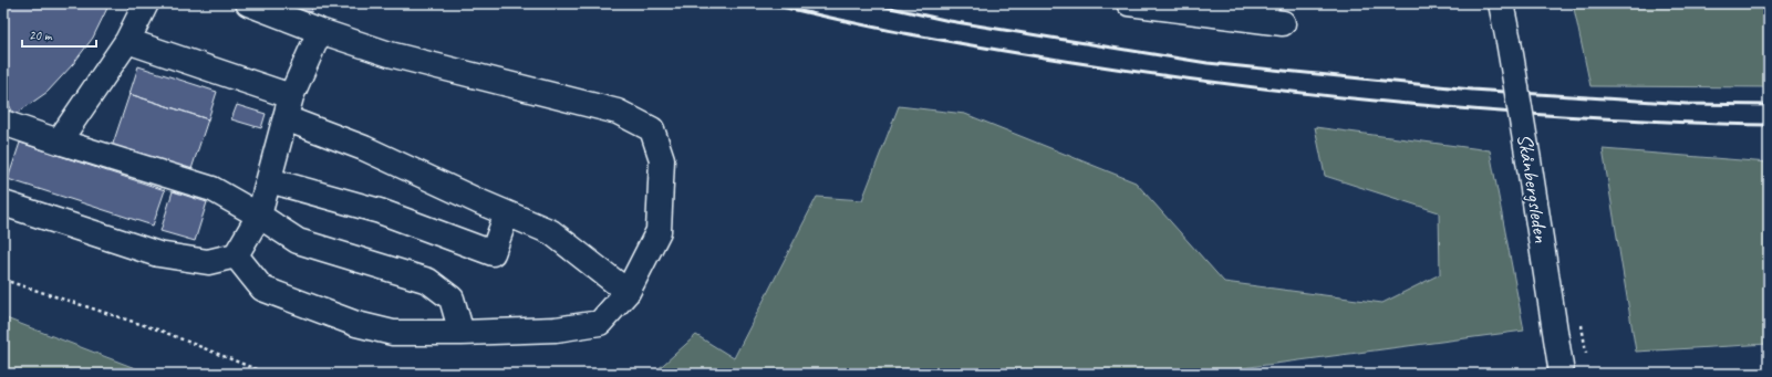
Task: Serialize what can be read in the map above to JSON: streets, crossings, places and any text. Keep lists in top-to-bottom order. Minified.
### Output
{"streets":{"street":["Skånbergsleden"]},"scale_bar":"20 m"}
